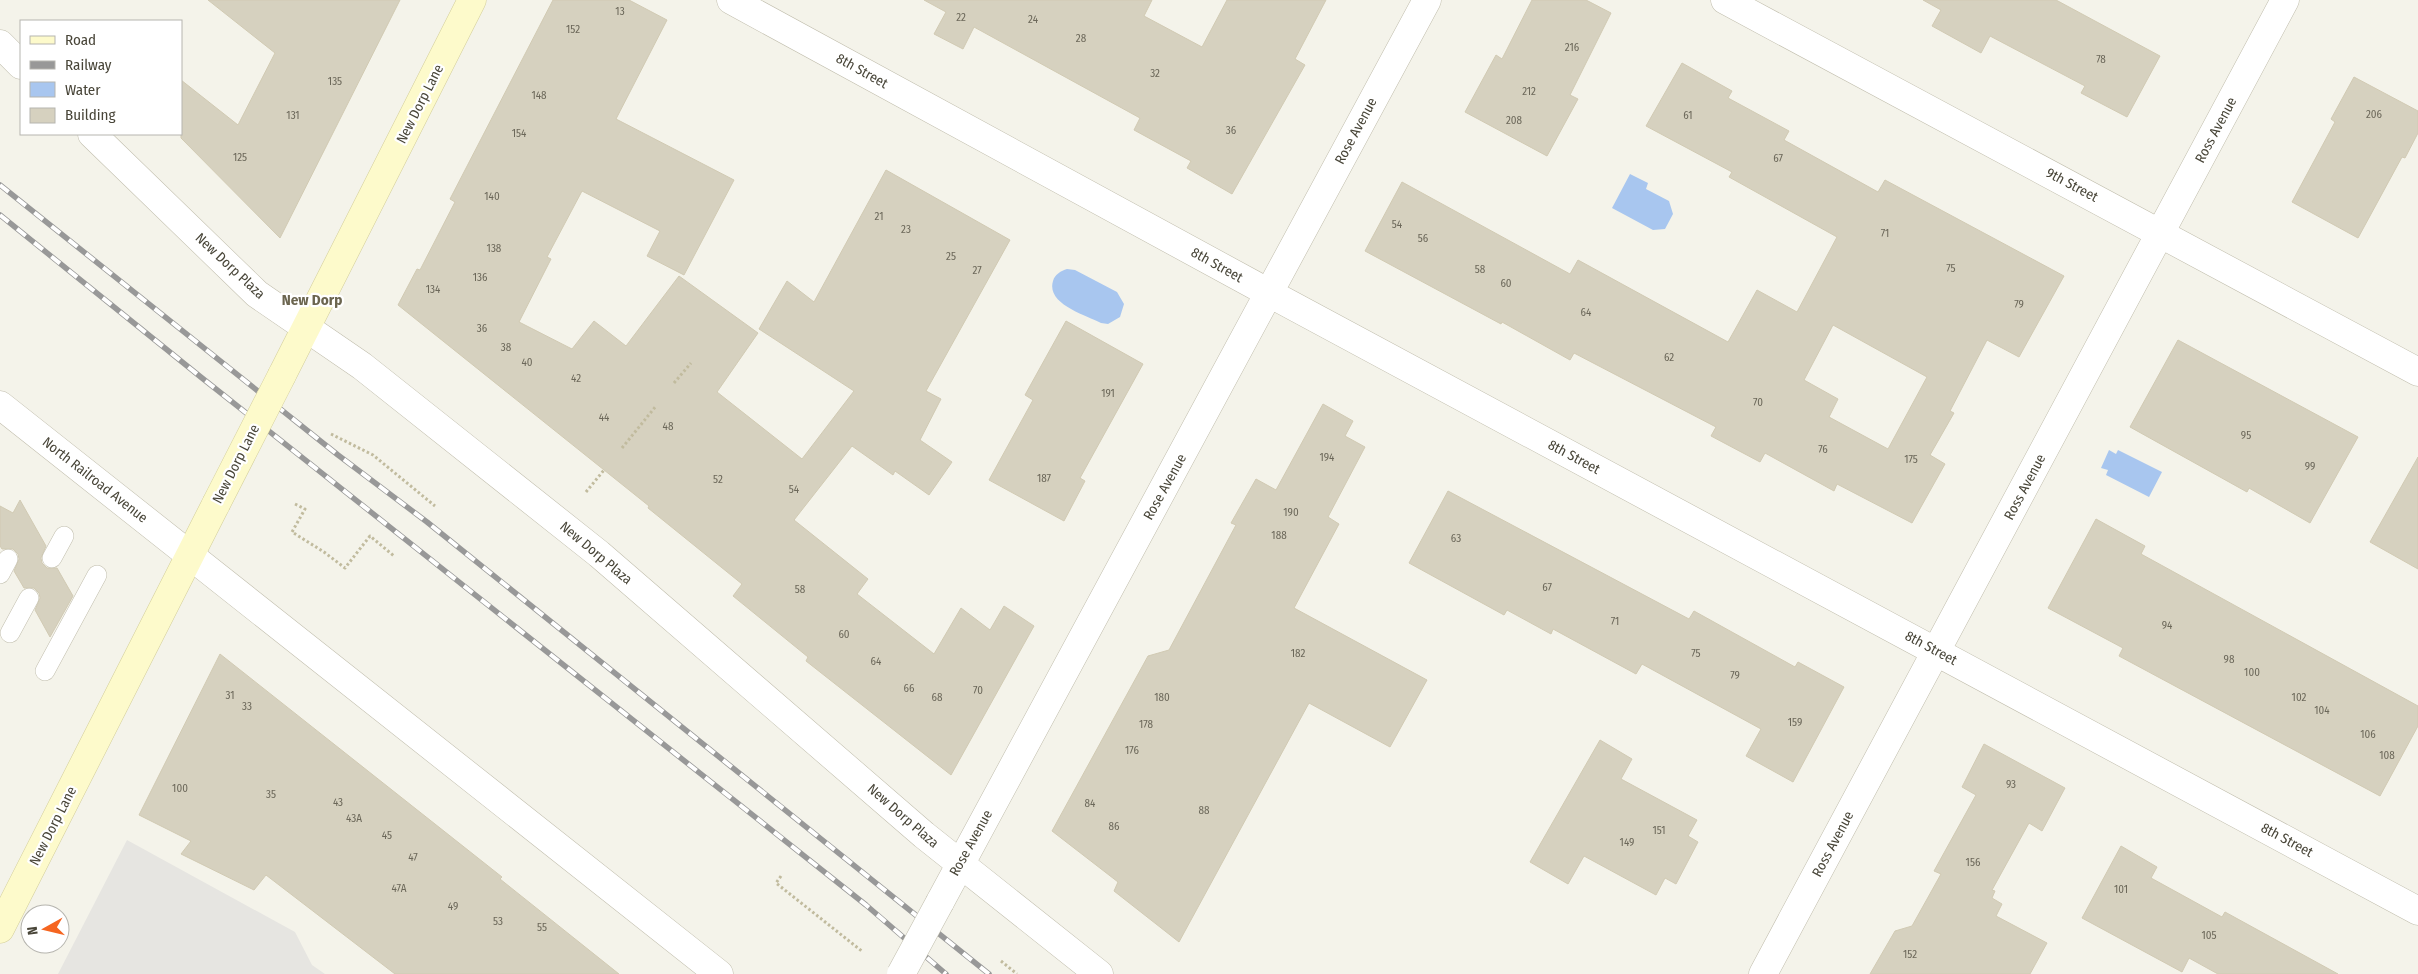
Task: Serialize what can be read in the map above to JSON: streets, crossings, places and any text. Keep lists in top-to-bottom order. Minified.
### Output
{"streets":{"street":["8th Street","New Dorp Lane","Ross Avenue","Rose Avenue","9th Street","New Dorp Plaza","North Railroad Avenue"]},"crossings":[["8th Street","Ross Avenue"],["8th Street","Rose Avenue"],["New Dorp Lane","New Dorp Plaza"],["New Dorp Lane","North Railroad Avenue"],["Ross Avenue","9th Street"],["Rose Avenue","New Dorp Plaza"]],"districts":["New Dorp"],"house_numbers":["13","22","24","152","28","216","78","32","135","212","148","206","131","61","208","36","154","125","67","140","21","54","23","71","56","138","25","75","58","27","136","60","134","79","64","36","38","62","40","42","191","70","44","48","95","76","194","175","99","187","52","54","190","188","63","67","58","71","94","60","182","75","98","64","100","79","66","70","31","68","180","102","33","104","159","178","106","176","108","93","100","35","43","84","88","43A","86","151","45","149","47","156","47A","101","49","53","55","105","152"],"legend":["Road","Railway","Water","Building"],"north":"left"}
